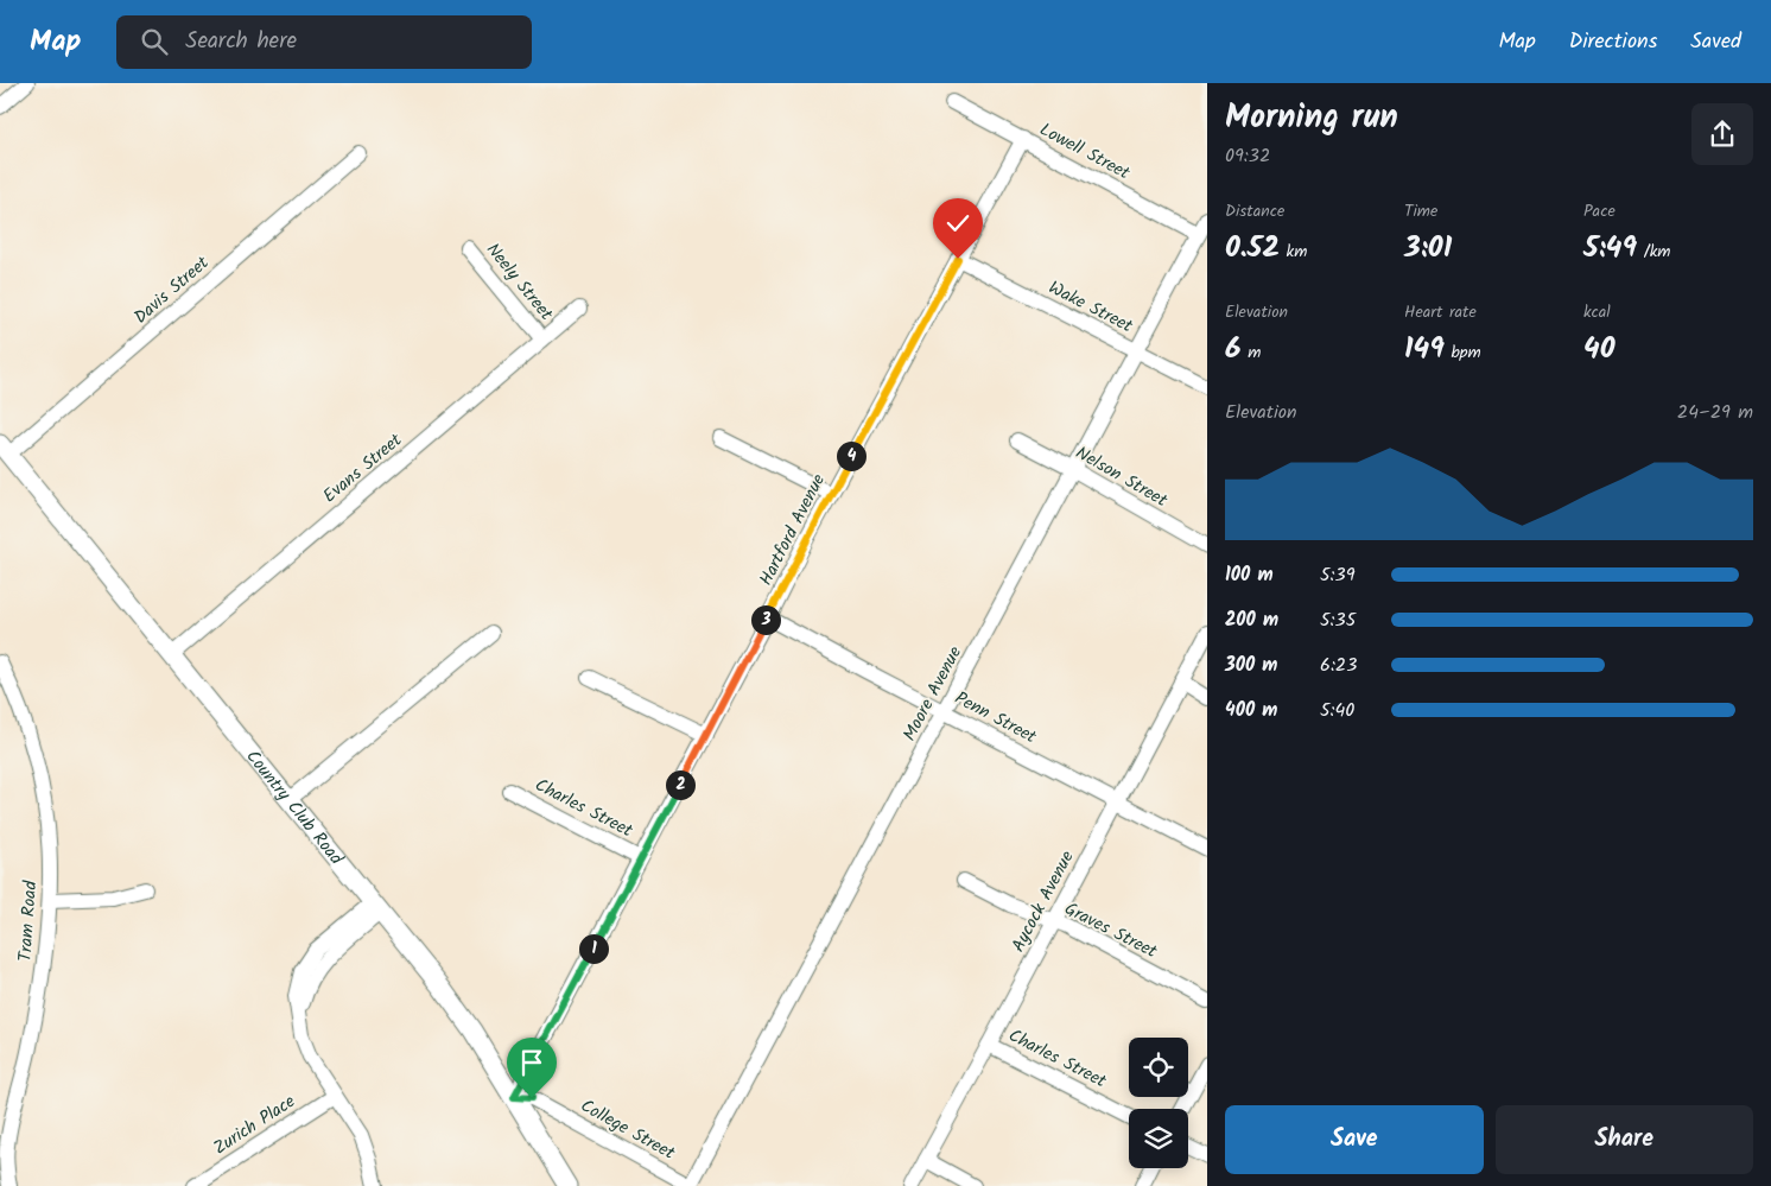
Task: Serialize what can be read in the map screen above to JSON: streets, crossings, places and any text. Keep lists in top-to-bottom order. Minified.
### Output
{"streets":{"street":["Lowell Street","Neely Street","Davis Street","Wake Street","Evans Street","Nelson Street","Hartford Avenue","Moore Avenue","Penn Street","Country Club Road","Charles Street","Aycock Avenue","Tram Road","Graves Street","Zurich Place","College Street"]},"crossings":[["Lowell Street","Hartford Avenue"],["Lowell Street","Moore Avenue"],["Neely Street","Evans Street"],["Davis Street","Country Club Road"],["Wake Street","Hartford Avenue"],["Wake Street","Moore Avenue"],["Evans Street","Country Club Road"],["Nelson Street","Moore Avenue"],["Hartford Avenue","Penn Street"],["Hartford Avenue","Country Club Road"],["Hartford Avenue","Charles Street"],["Hartford Avenue","College Street"],["Moore Avenue","Penn Street"],["Moore Avenue","College Street"],["Penn Street","Aycock Avenue"],["Country Club Road","College Street"],["Charles Street","Aycock Avenue"],["Aycock Avenue","Graves Street"]],"page":{"header":"Map","search":"Search here","nav":["Map","Directions","Saved"],"heading":["Morning run","09:32"],"stats":[["Distance","0.52 km"],["Time","3:01"],["Pace","5:49 /km"],["Elevation","6 m"],["Heart rate","149 bpm"],["kcal","40"]],"chart":["Elevation","24–29 m"],"pins":["4","3","2","1"],"list":[{"name":"100 m","note":"5:39"},{"name":"200 m","note":"5:35"},{"name":"300 m","note":"6:23"},{"name":"400 m","note":"5:40"}],"buttons":["Save","Share"]}}
